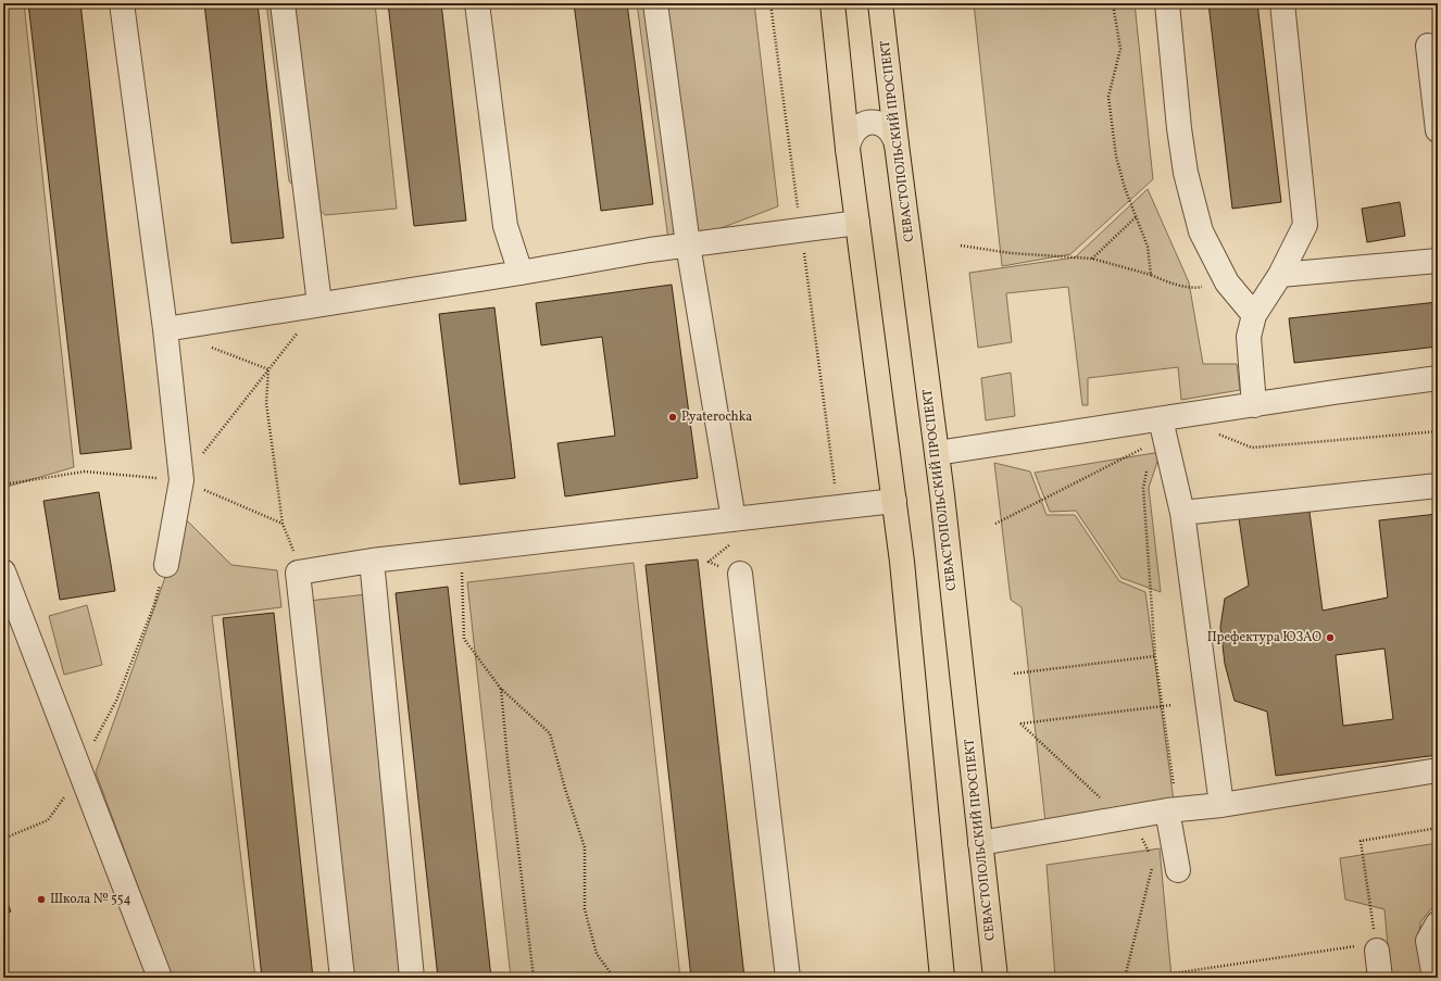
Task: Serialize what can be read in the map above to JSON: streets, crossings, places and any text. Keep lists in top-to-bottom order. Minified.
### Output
{"streets":{"main road":["СЕВАСТОПОЛЬСКИЙ ПРОСПЕКТ"]},"places":["Pyaterochka","Префектура ЮЗАО","Школа № 554"]}
